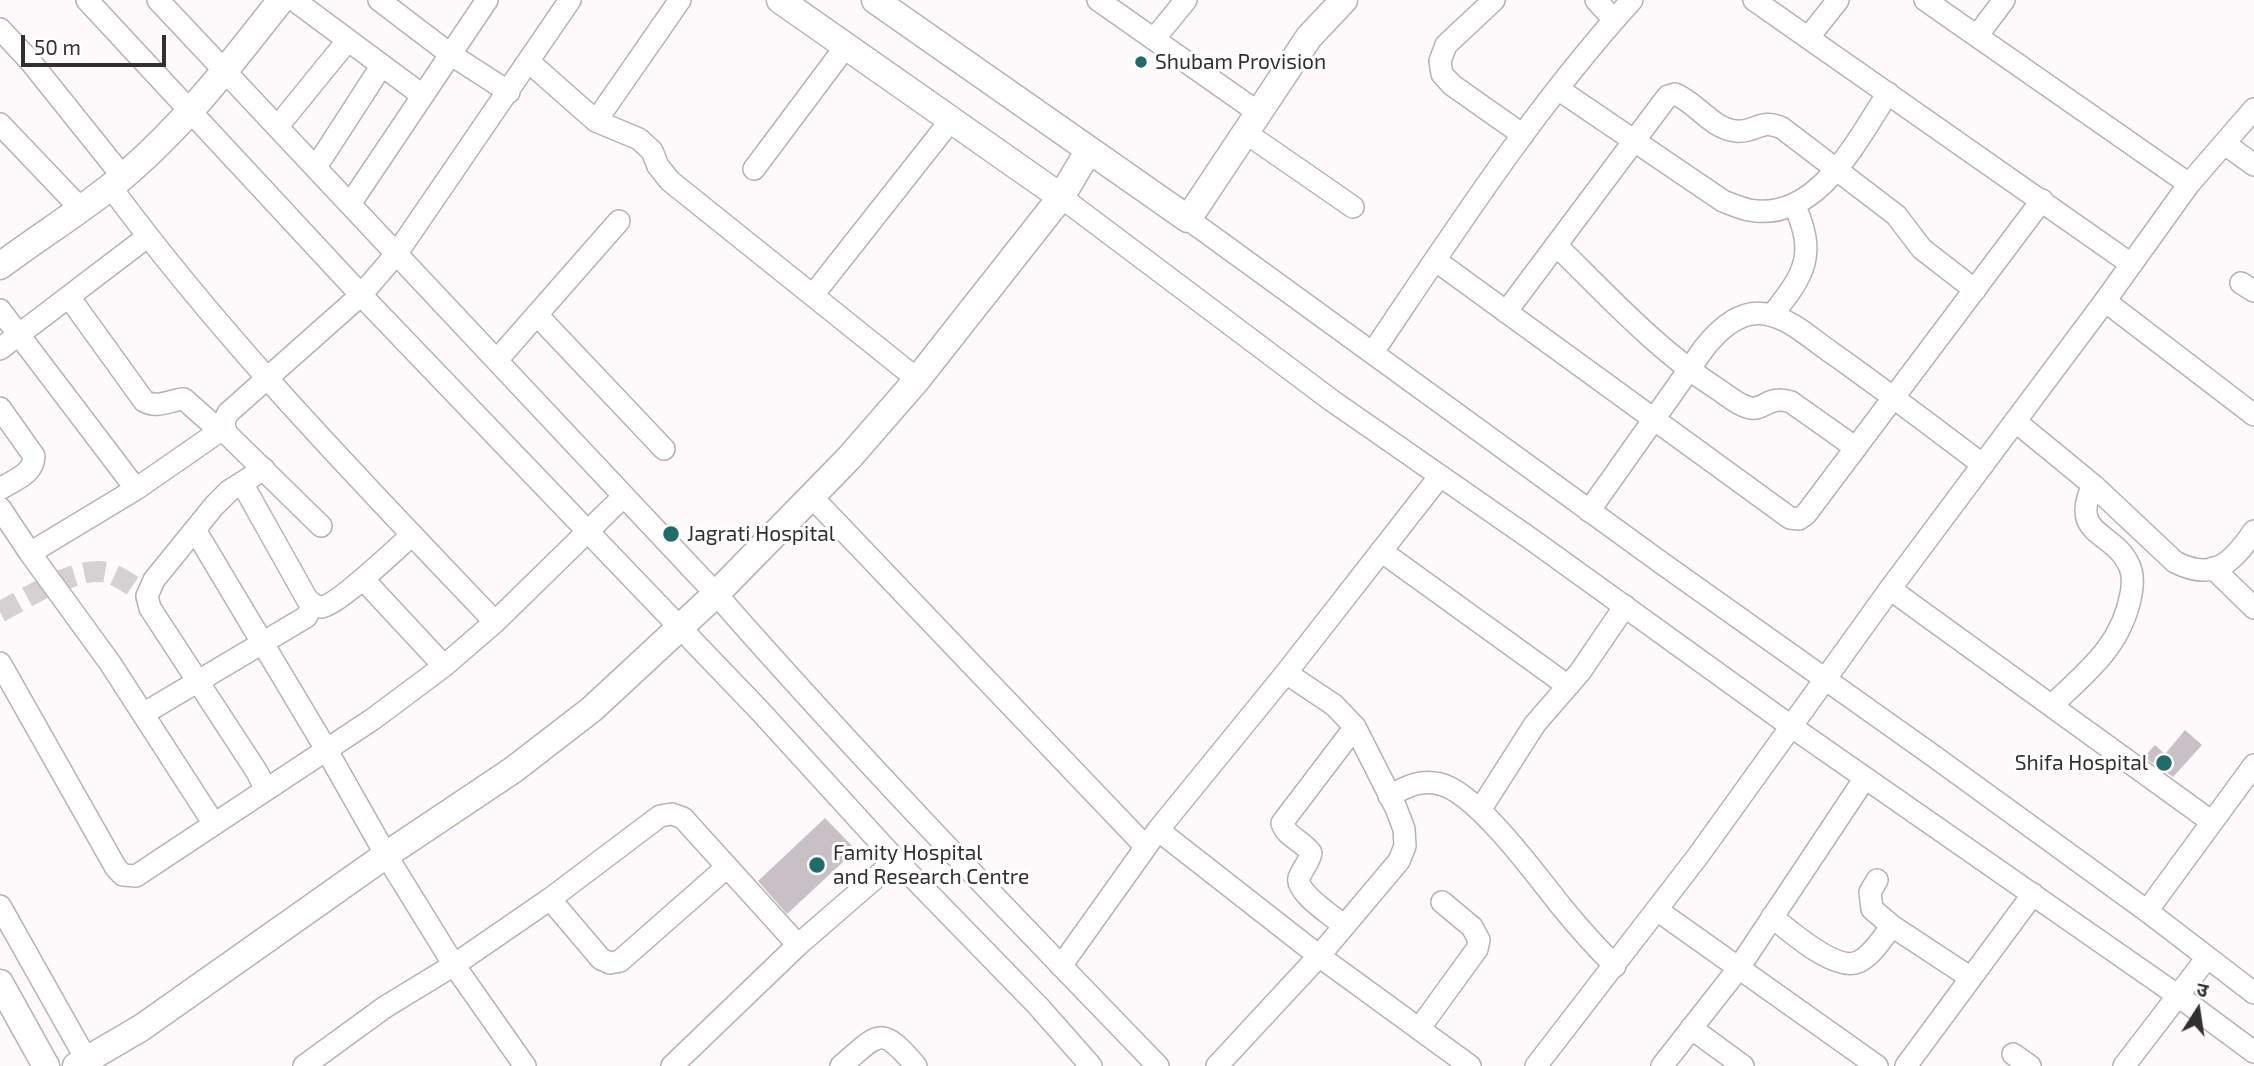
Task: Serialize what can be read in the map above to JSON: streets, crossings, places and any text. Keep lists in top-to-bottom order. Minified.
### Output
{"places":["Shubam Provision","Jagrati Hospital","Shifa Hospital","Famity Hospital and Research Centre"],"scale_bar":"50 m","north":"top"}
